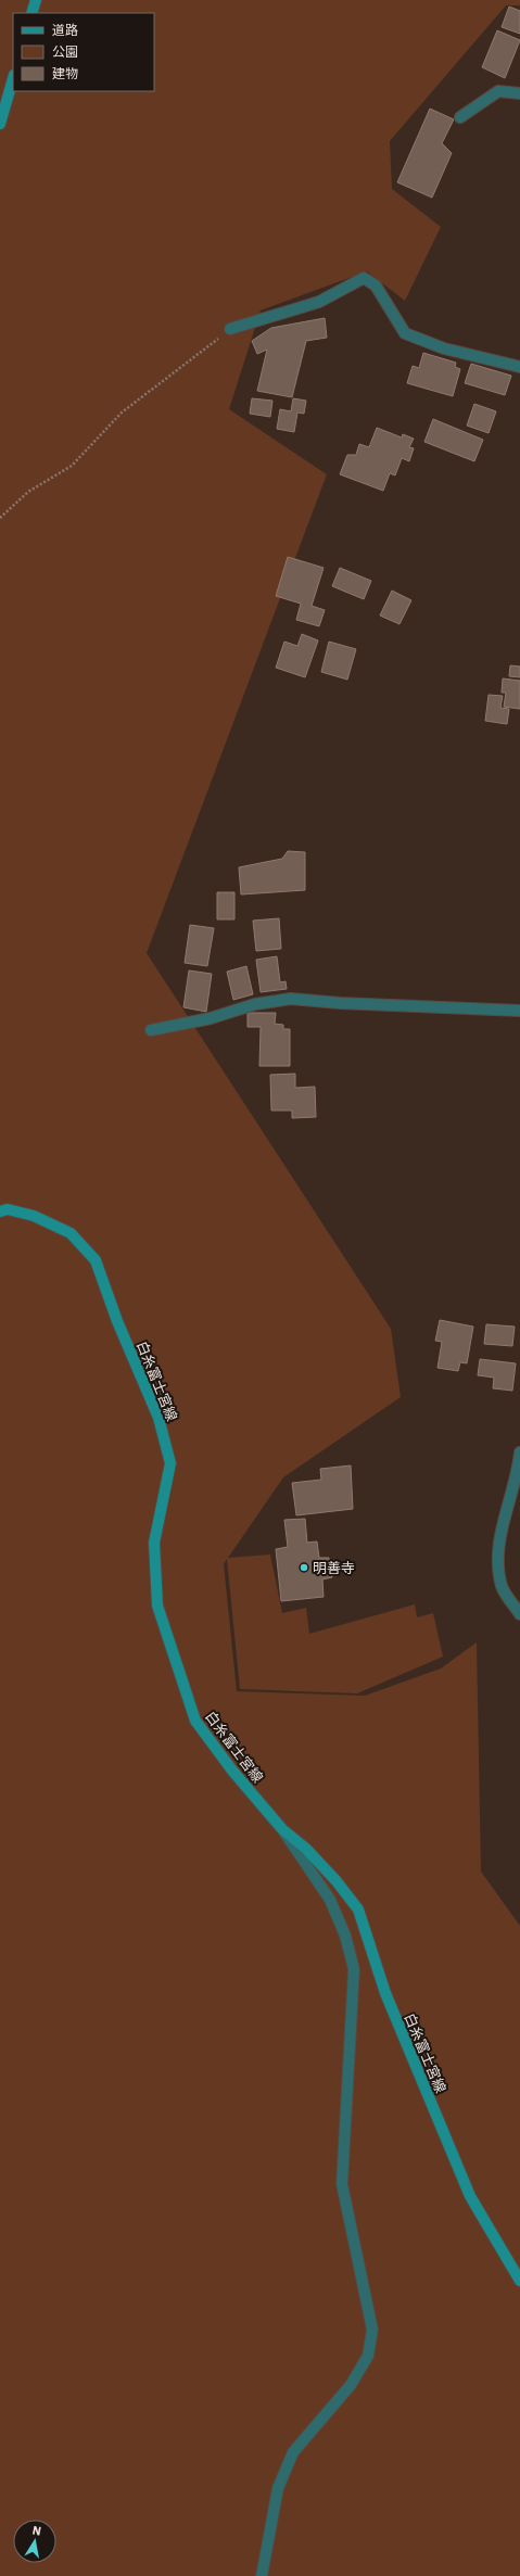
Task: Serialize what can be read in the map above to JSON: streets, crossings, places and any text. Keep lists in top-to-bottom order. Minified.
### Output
{"streets":{"main road":["白糸富士宮線"]},"places":["明善寺"],"legend":["道路","公園","建物"],"north":"top"}
